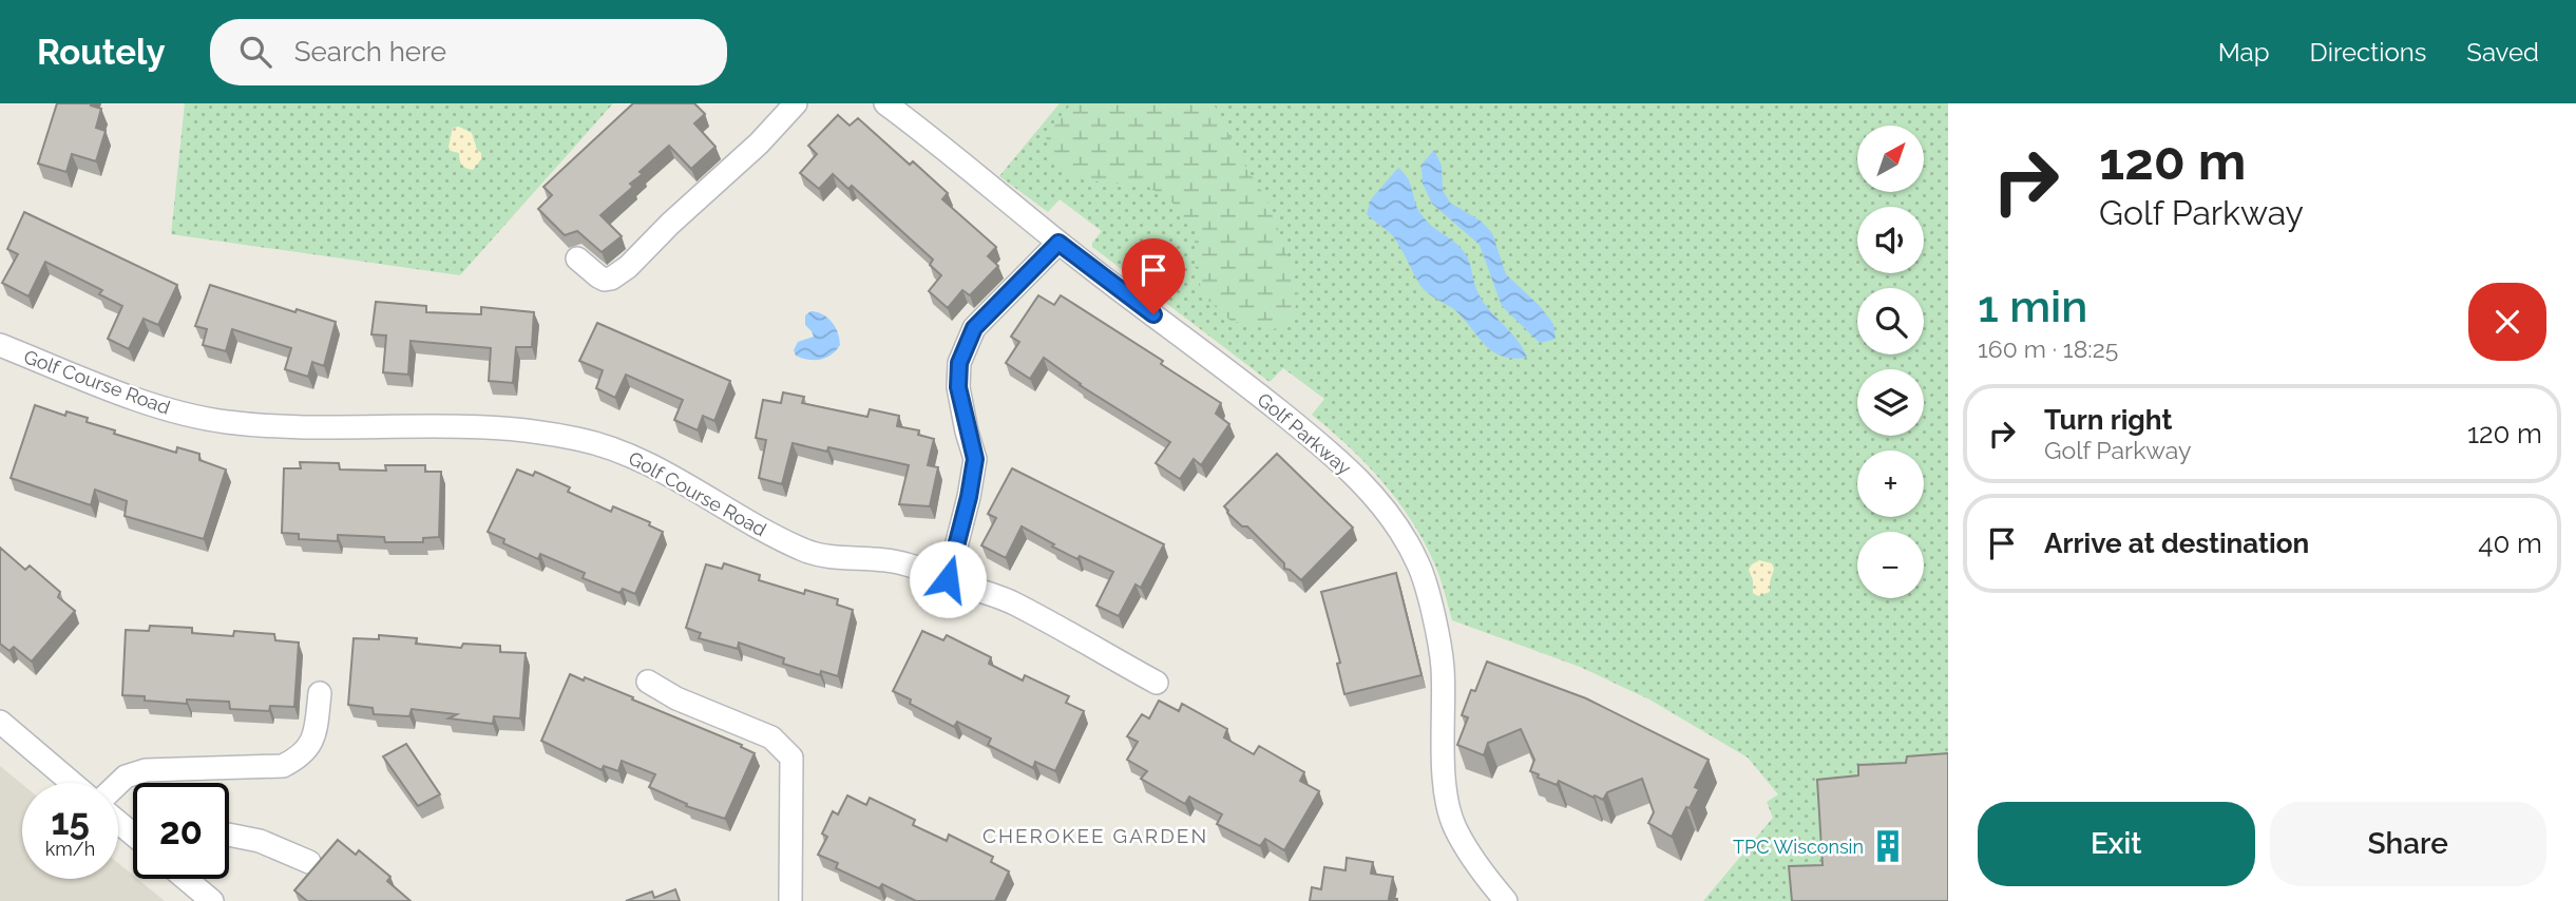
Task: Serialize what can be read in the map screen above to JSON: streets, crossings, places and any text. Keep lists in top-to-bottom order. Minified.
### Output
{"streets":{"street":["Golf Course Road","Golf Parkway"]},"districts":["CHEROKEE GARDEN"],"places":{"building":["TPC Wisconsin"]},"north":"top right","page":{"header":"Routely","search":"Search here","nav":["Map","Directions","Saved"],"turn":["120 m","Golf Parkway"],"map_buttons":["+","−"],"heading":["1 min","160 m · 18:25"],"list":[{"name":"Turn right","note":"Golf Parkway","value":"120 m"},{"name":"Arrive at destination","value":"40 m"}],"speed":"15 km/h","limit":"20","buttons":["Exit","Share"]}}
